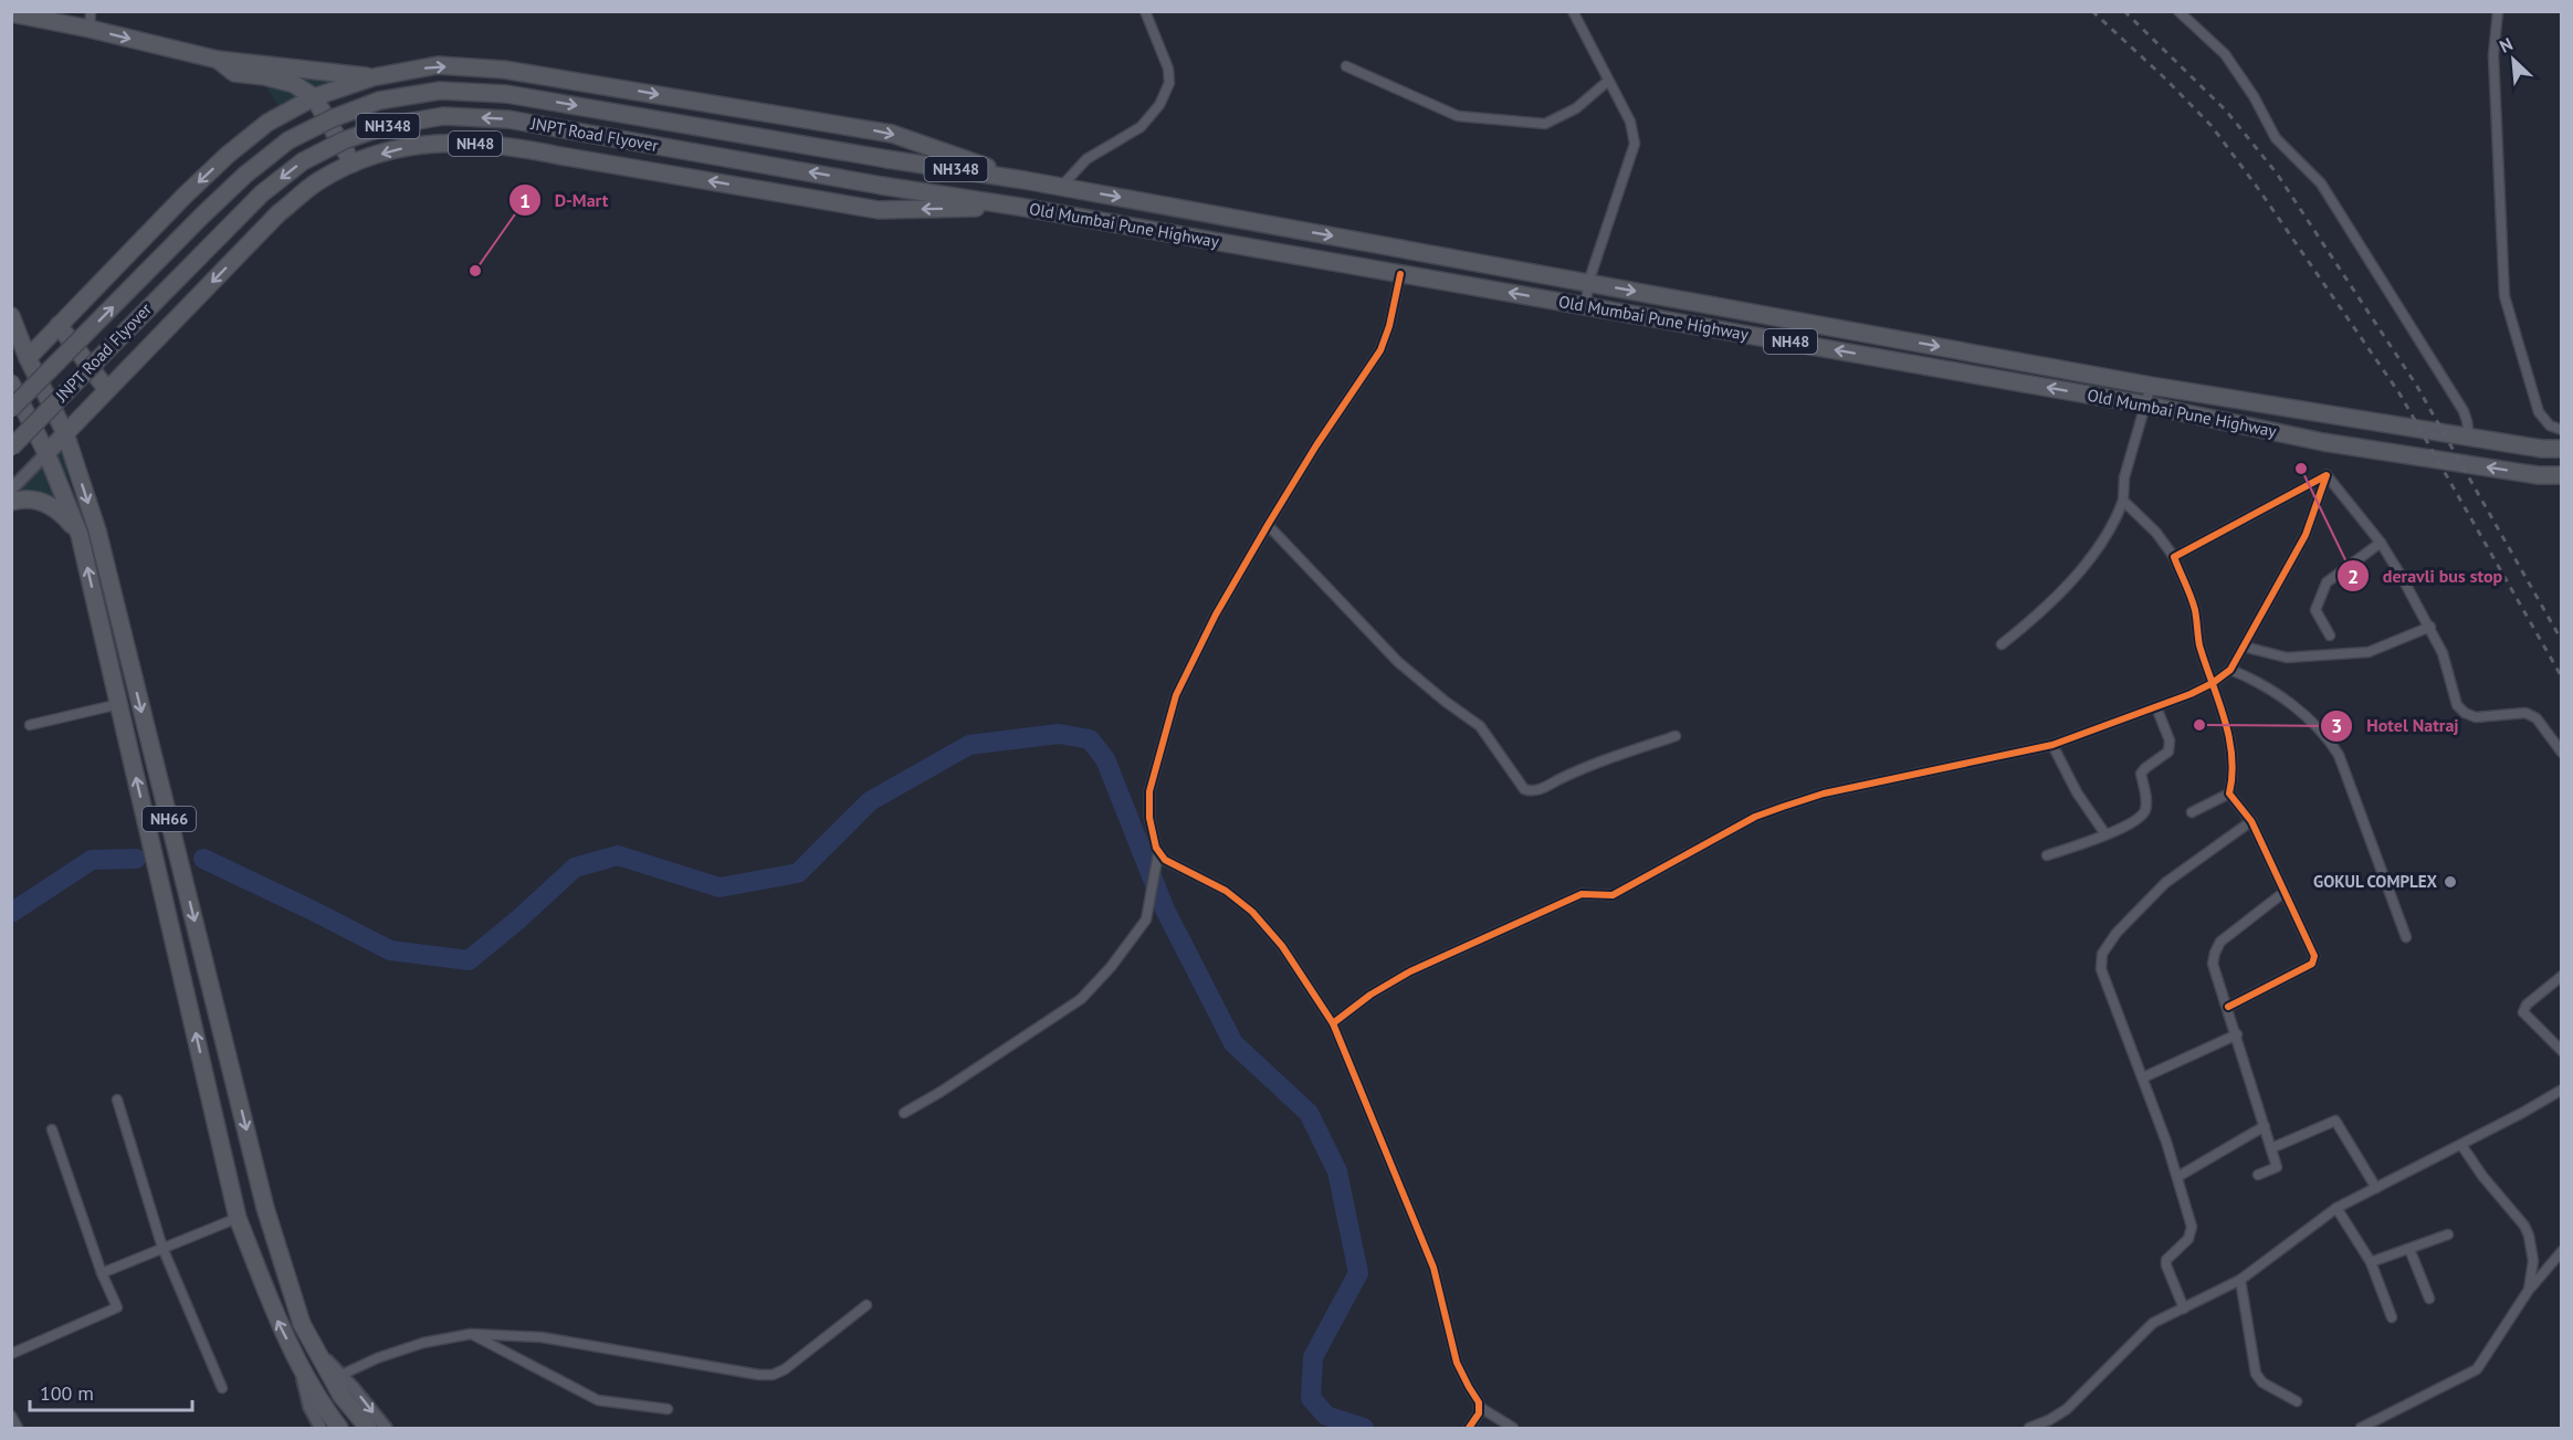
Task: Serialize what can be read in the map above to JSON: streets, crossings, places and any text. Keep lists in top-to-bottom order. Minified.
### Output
{"streets":{"highway":["NH348","JNPT Road Flyover","NH48","Old Mumbai Pune Highway","NH66"]},"crossings":[["JNPT Road Flyover","NH48"],["JNPT Road Flyover","Old Mumbai Pune Highway"],["NH48","Old Mumbai Pune Highway"],["NH48","NH66"]],"places":["D-Mart","deravli bus stop","Hotel Natraj","GOKUL COMPLEX"],"scale_bar":"100 m","north":"top left"}
